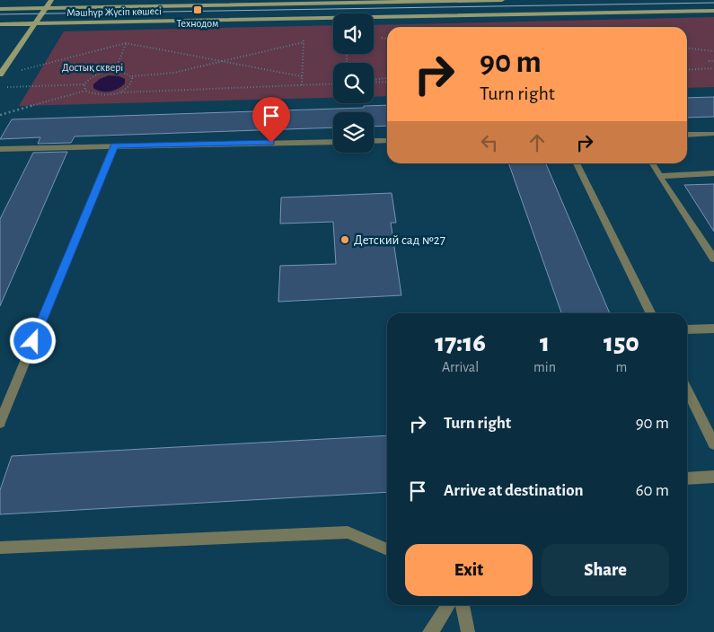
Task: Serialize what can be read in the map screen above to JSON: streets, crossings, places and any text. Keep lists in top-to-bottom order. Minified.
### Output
{"streets":{"street":["Мәшһүр Жүсіп көшесі"]},"parks":["Достық сквері"],"places":{"transit":["Технодом"],"other":["Детский сад №27"]},"page":{"turn":["90 m","Turn right"],"eta":["17:16","Arrival","1","min","150","m"],"list":[{"name":"Turn right","value":"90 m"},{"name":"Arrive at destination","value":"60 m"}],"buttons":["Exit","Share"]}}
